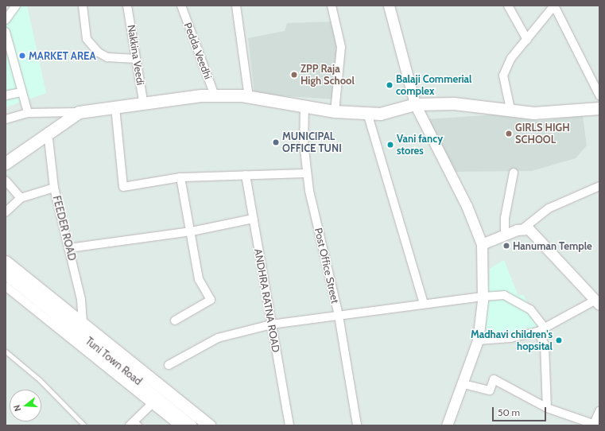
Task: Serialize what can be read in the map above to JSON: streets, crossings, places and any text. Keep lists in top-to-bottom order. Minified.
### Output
{"streets":{"street":["Pedda Veedhi","Nakkina Veedi","FEEDER ROAD","Post Office Street","ANDHRA RATNA ROAD","Tuni Town Road"]},"places":["MARKET AREA","ZPP Raja High School","Balaji Commerial complex","GIRLS HIGH SCHOOL","MUNICIPAL OFFICE TUNI","Vani fancy stores","Hanuman Temple","Madhavi children's hopsital"],"scale_bar":"50 m","north":"left"}
